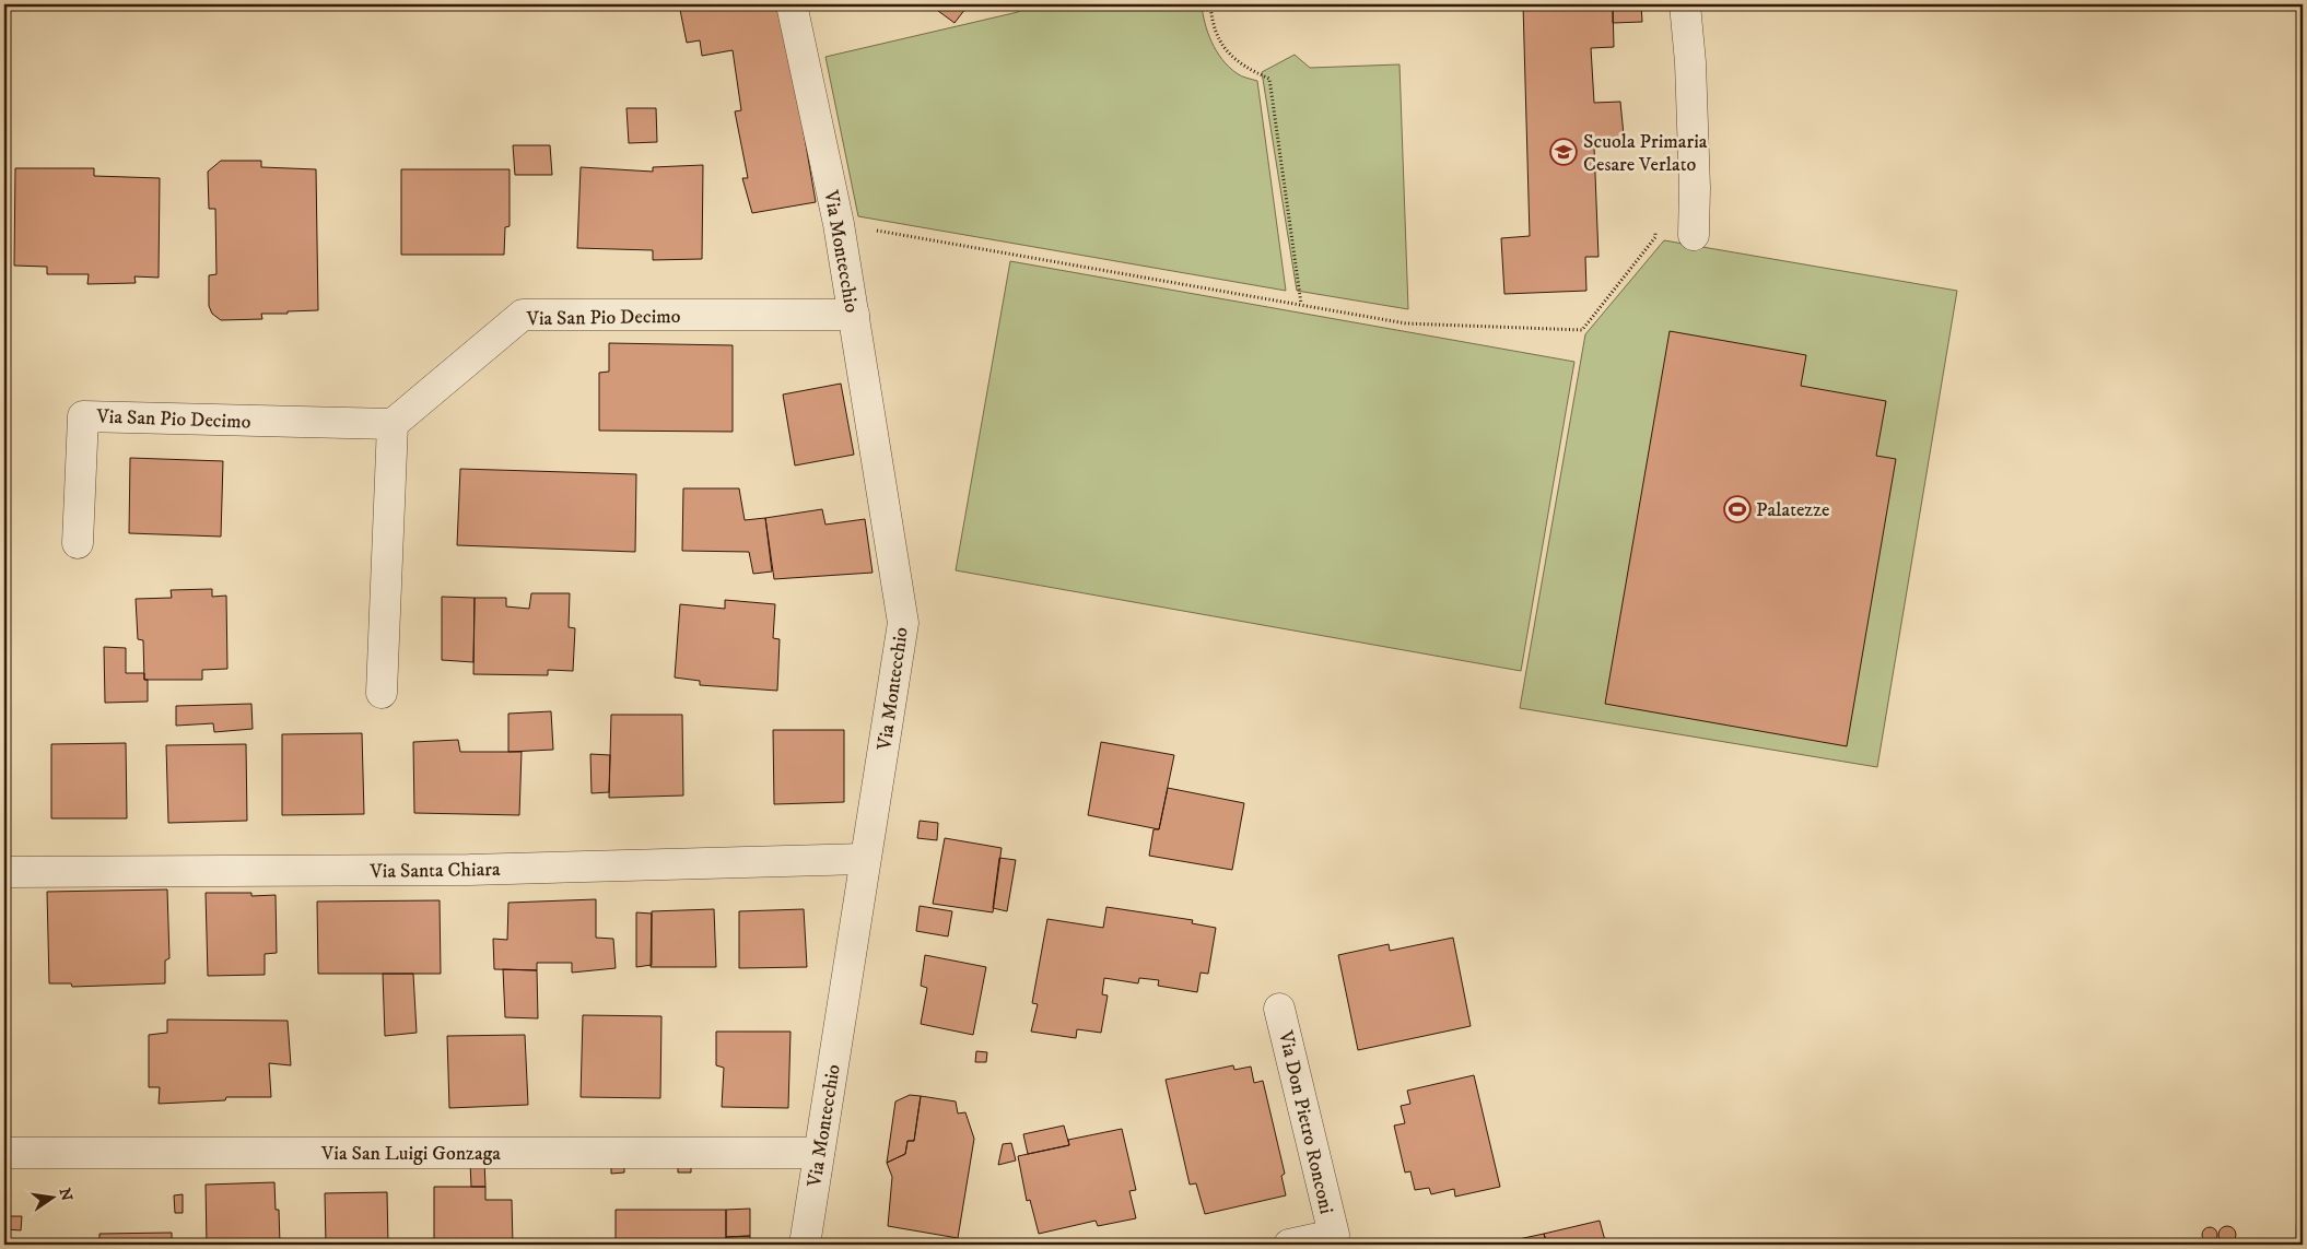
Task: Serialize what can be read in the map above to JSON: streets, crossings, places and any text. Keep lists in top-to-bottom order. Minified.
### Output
{"streets":{"street":["Via Montecchio","Via San Pio Decimo","Via Santa Chiara","Via Don Pietro Ronconi","Via San Luigi Gonzaga"]},"crossings":[["Via Montecchio","Via San Pio Decimo"],["Via Montecchio","Via Santa Chiara"],["Via Montecchio","Via San Luigi Gonzaga"]],"places":{"school or university":["Scuola Primaria Cesare Verlato"],"sports":["Palatezze"]},"north":"right"}
